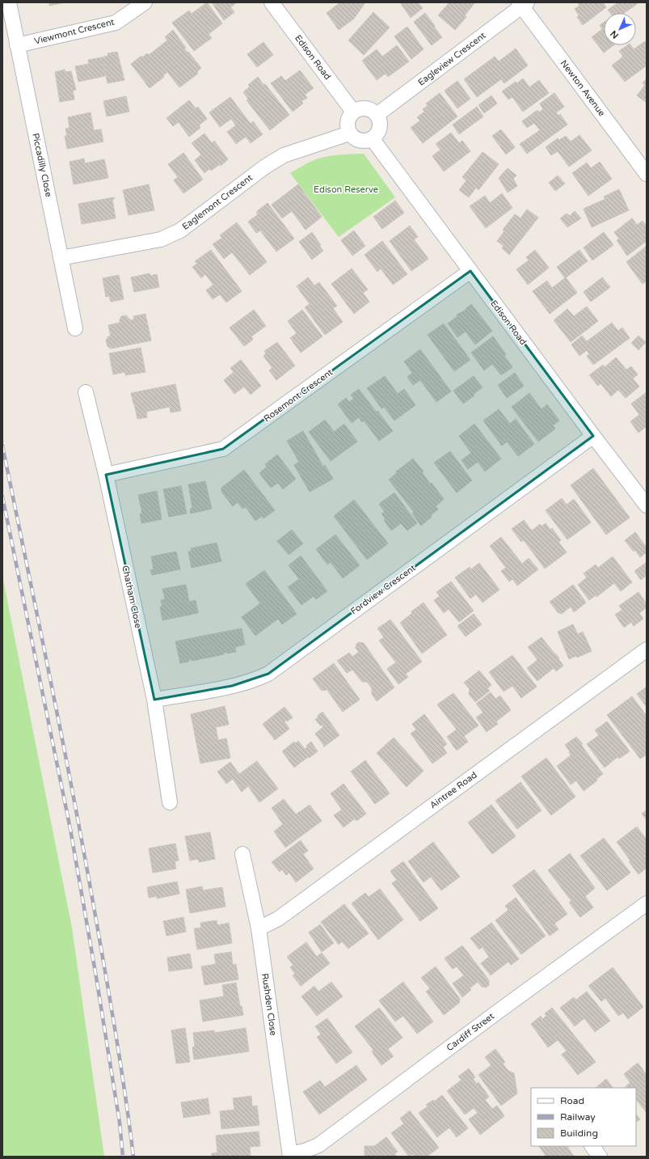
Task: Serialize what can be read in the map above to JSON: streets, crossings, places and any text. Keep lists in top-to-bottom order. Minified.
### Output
{"streets":{"street":["Viewmont Crescent","Edison Road","Eagleview Crescent","Newton Avenue","Piccadilly Close","Eaglemont Crescent","Rosemont Crescent","Fordview Crescent","Chatham Close","Aintree Road","Rushden Close","Cardiff Street"]},"crossings":[["Viewmont Crescent","Piccadilly Close"],["Edison Road","Eagleview Crescent"],["Edison Road","Eaglemont Crescent"],["Edison Road","Rosemont Crescent"],["Edison Road","Fordview Crescent"],["Eagleview Crescent","Newton Avenue"],["Eagleview Crescent","Eaglemont Crescent"],["Piccadilly Close","Eaglemont Crescent"],["Rosemont Crescent","Chatham Close"],["Fordview Crescent","Chatham Close"],["Aintree Road","Rushden Close"],["Rushden Close","Cardiff Street"]],"parks":["Edison Reserve"],"legend":["Road","Railway","Building"],"north":"bottom left"}
